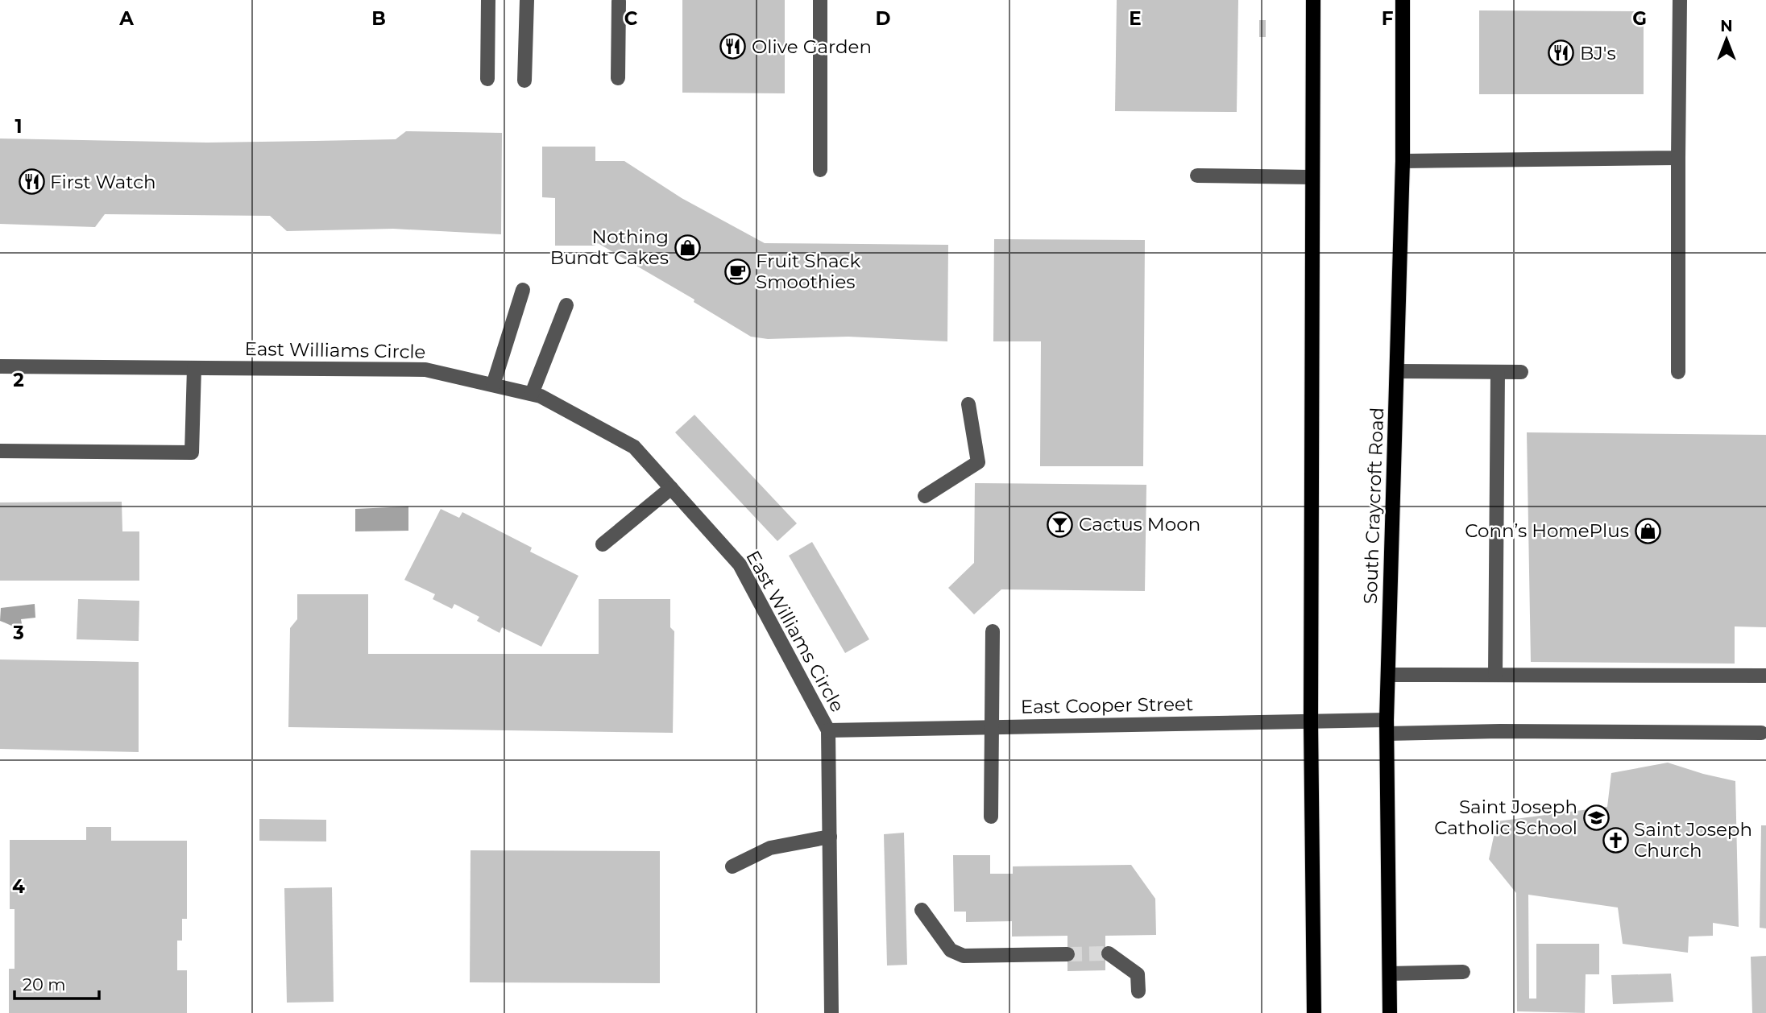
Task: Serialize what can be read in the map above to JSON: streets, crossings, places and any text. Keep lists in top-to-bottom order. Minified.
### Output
{"streets":{"main road":["South Craycroft Road"],"street":["East Williams Circle","East Cooper Street"]},"crossings":[["East Williams Circle","East Cooper Street"],["South Craycroft Road","East Cooper Street"]],"places":{"restaurant":["Olive Garden","BJ's","First Watch"],"shop":["Nothing Bundt Cakes","Conn’s HomePlus"],"cafe":["Fruit Shack Smoothies"],"bar":["Cactus Moon"],"school or university":["Saint Joseph Catholic School"],"church":["Saint Joseph Church"]},"scale_bar":"20 m","north":"top","grid":{"columns":["A","B","C","D","E","F","G"],"rows":["1","2","3","4"]}}
